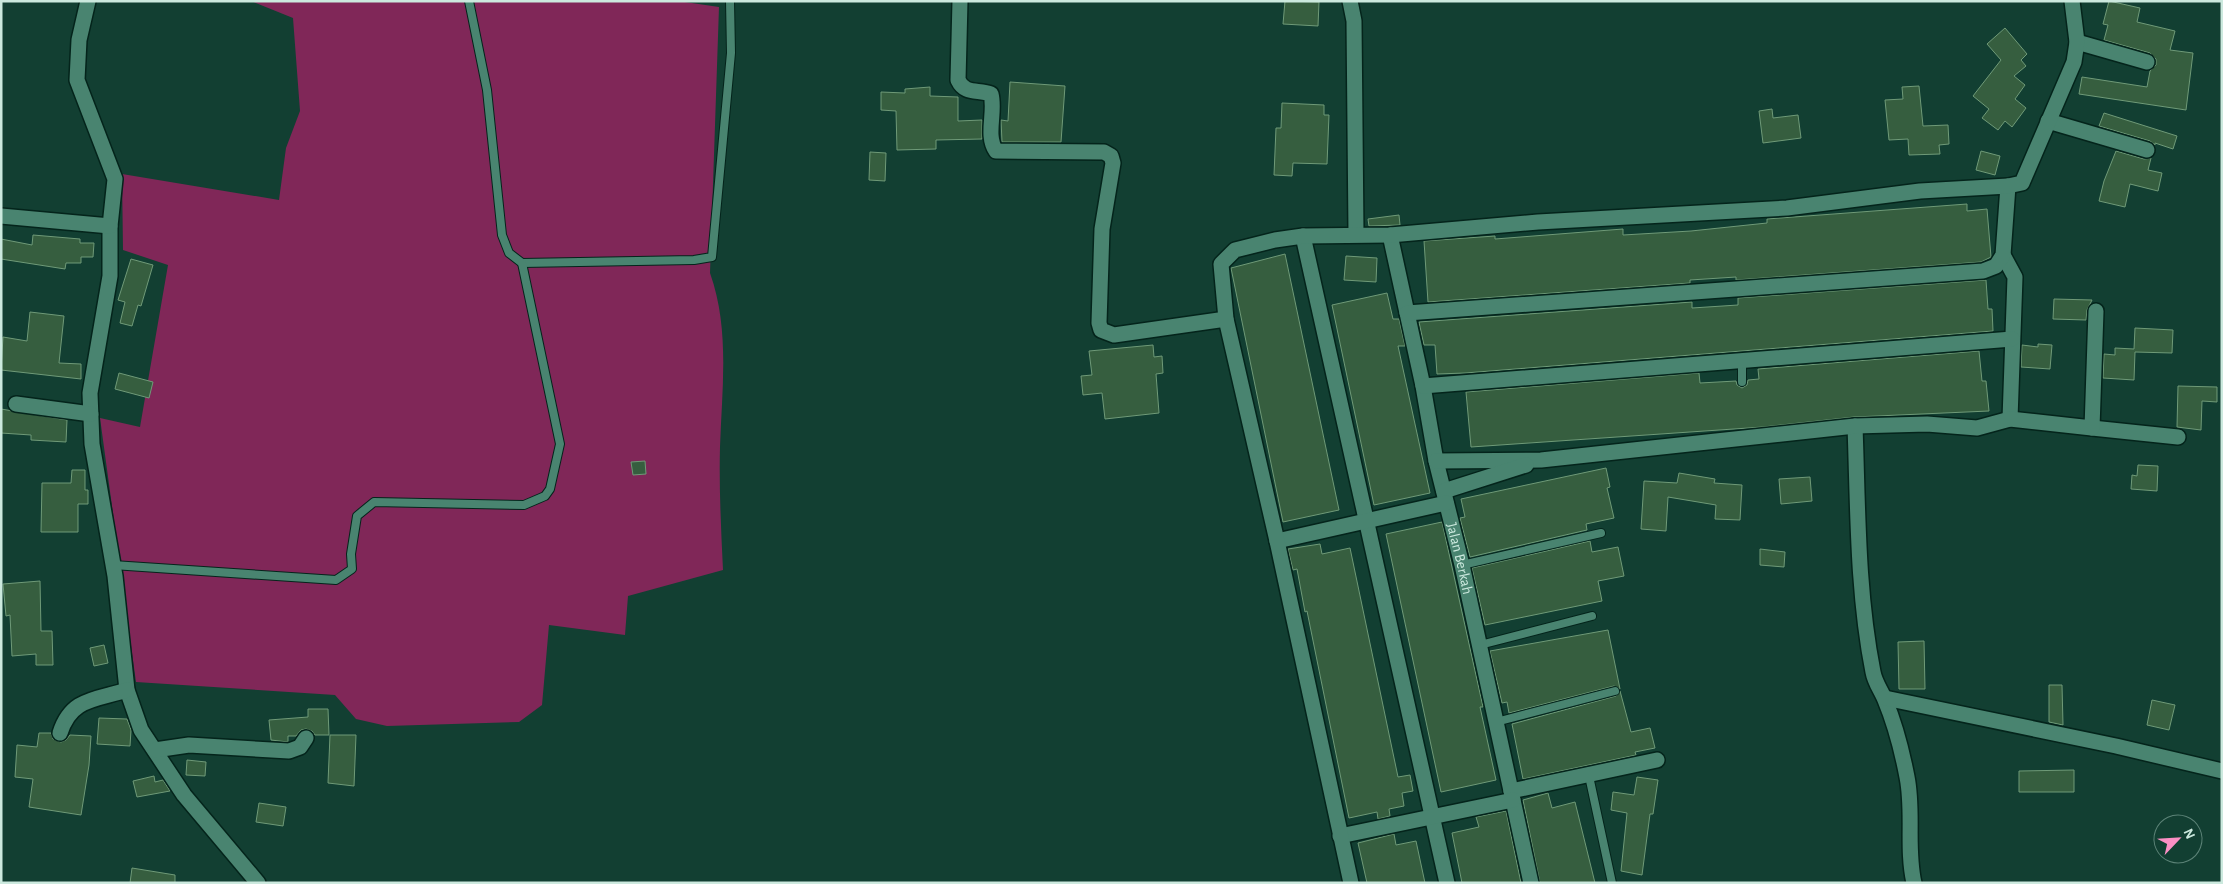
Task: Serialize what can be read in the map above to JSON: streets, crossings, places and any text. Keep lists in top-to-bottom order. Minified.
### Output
{"streets":{"street":["Jalan Berkah"]},"north":"top right"}
